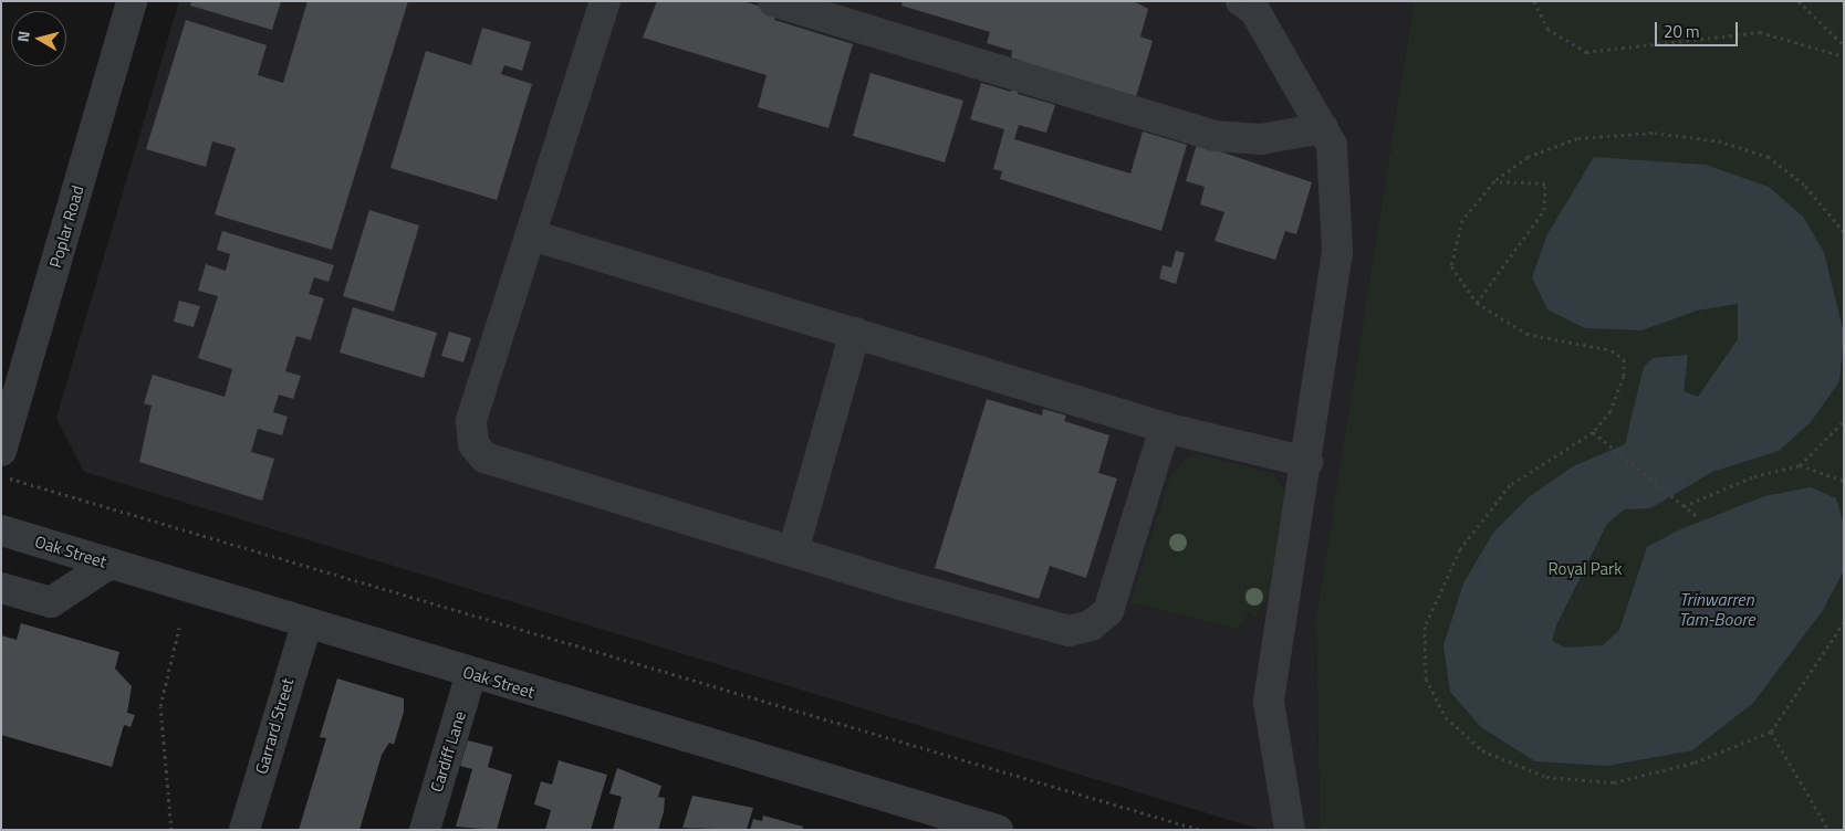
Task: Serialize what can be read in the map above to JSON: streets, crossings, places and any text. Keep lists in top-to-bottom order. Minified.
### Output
{"streets":{"street":["Poplar Road","Oak Street","Garrard Street","Cardiff Lane"]},"crossings":[["Oak Street","Garrard Street"],["Oak Street","Cardiff Lane"]],"water":["Trinwarren Tam-Boore"],"parks":["Royal Park"],"scale_bar":"20 m","north":"left"}
